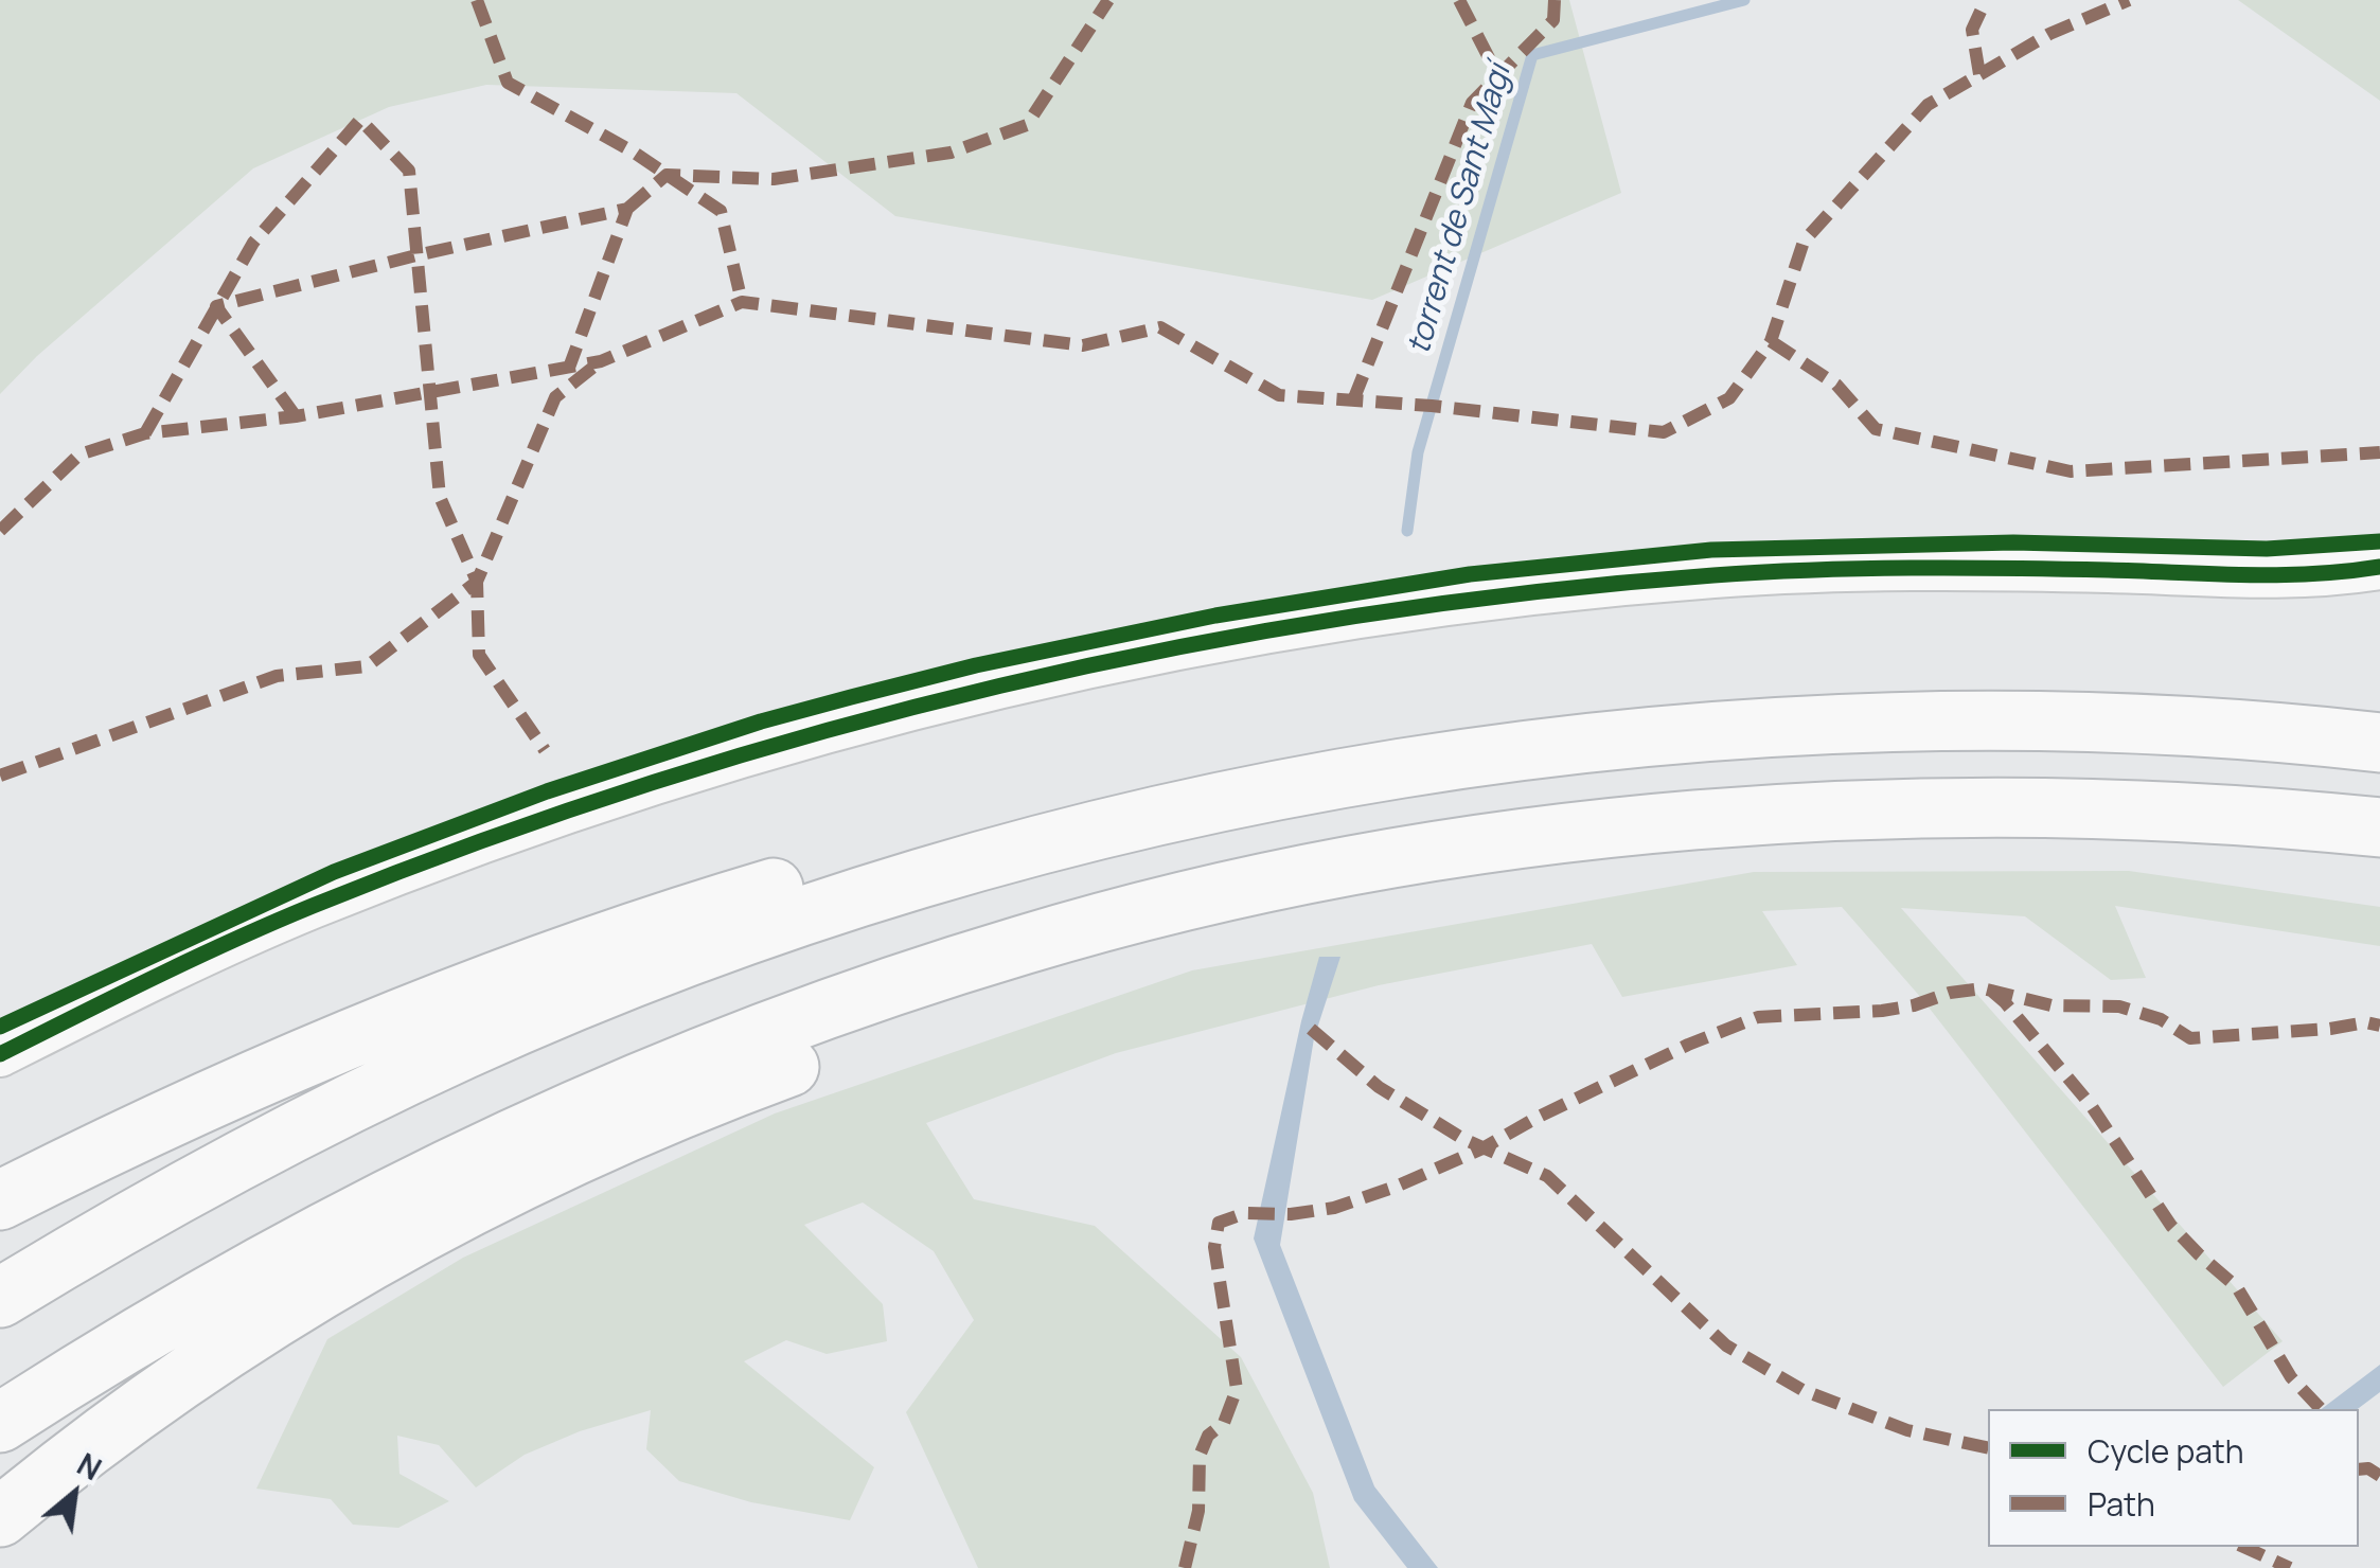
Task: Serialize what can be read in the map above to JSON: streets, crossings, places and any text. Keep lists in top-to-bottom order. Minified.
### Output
{"water":["torrent de Sant Magí"],"legend":["Cycle path","Path"],"north":"top right"}
